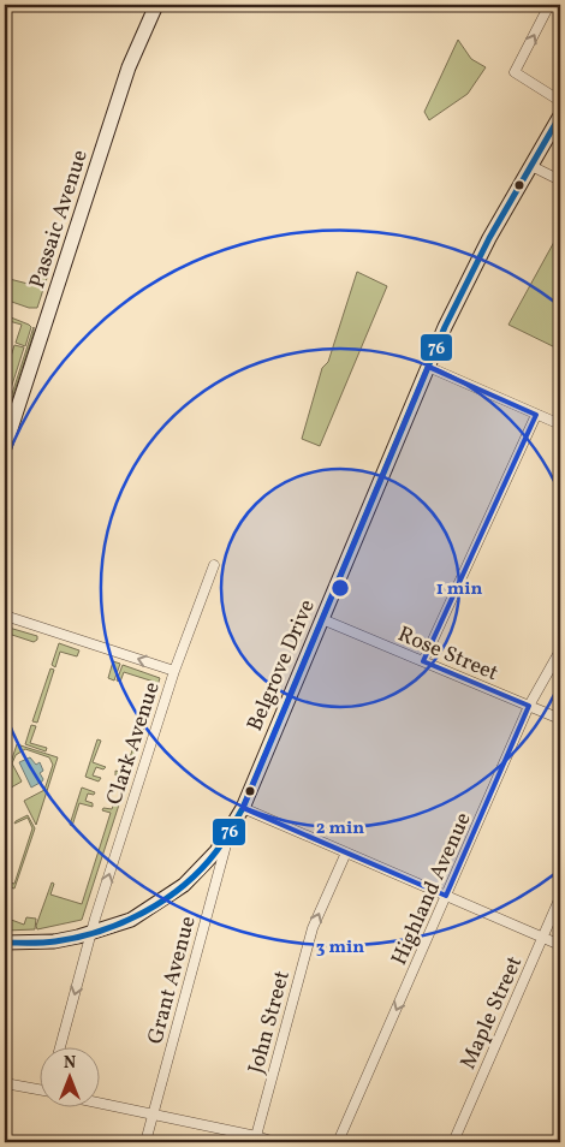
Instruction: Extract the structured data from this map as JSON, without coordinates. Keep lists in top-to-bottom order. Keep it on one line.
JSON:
{"streets":{"street":["Passaic Avenue","Rose Street","Belgrove Drive","Clark Avenue","Highland Avenue","Grant Avenue","Maple Street","John Street"]},"crossings":[["Rose Street","Belgrove Drive"],["Rose Street","Highland Avenue"],["Belgrove Drive","Clark Avenue"],["Belgrove Drive","Grant Avenue"]],"one_way":["Highland Avenue","John Street"],"lines":["transit line 76"],"north":"top","rings":["1 min","2 min","3 min"]}
